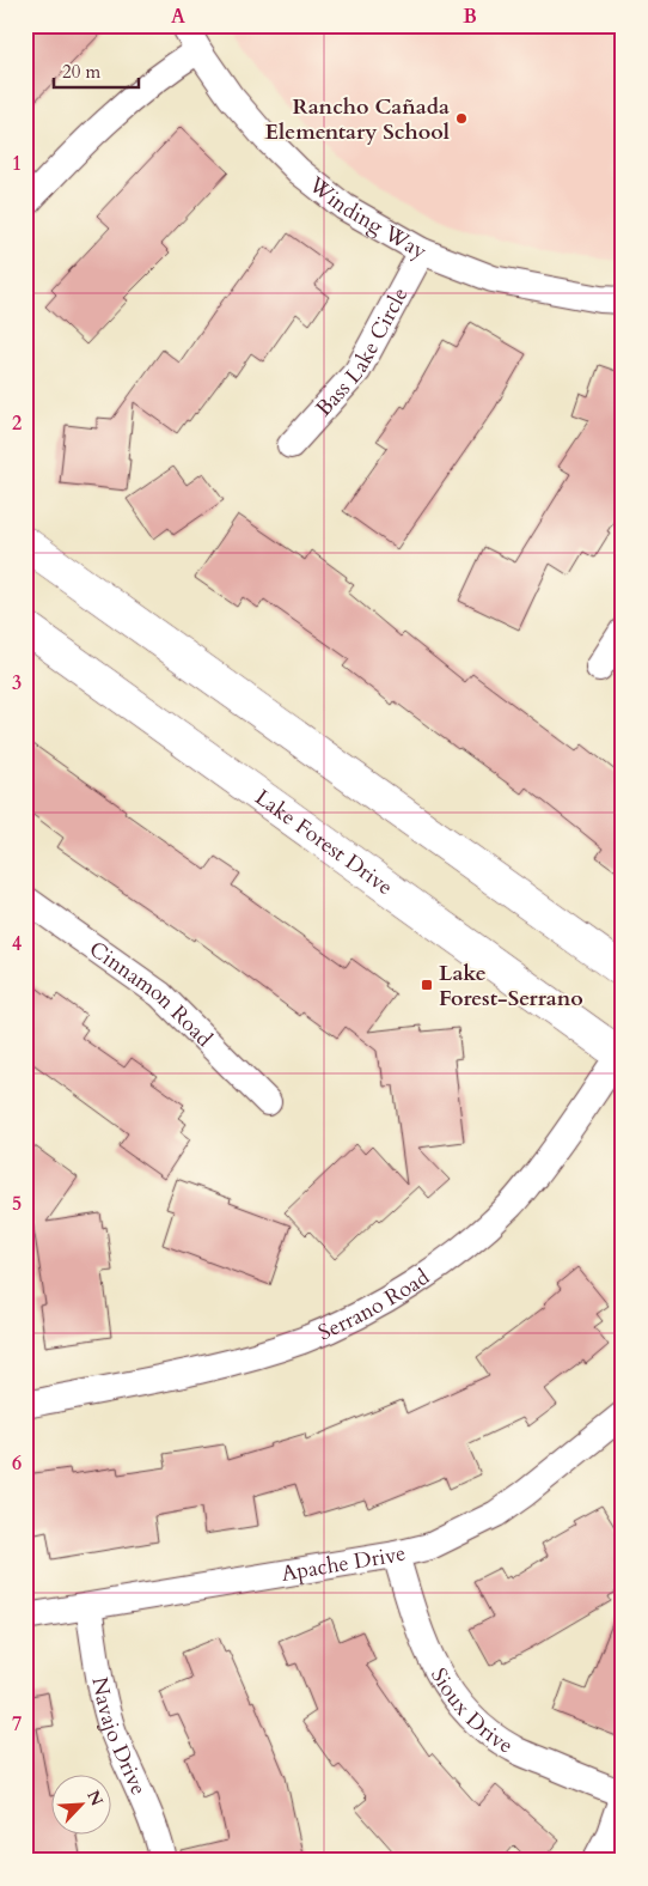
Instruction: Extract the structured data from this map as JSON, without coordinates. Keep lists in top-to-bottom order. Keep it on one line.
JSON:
{"streets":{"main road":["Lake Forest Drive"],"street":["Winding Way","Bass Lake Circle","Cinnamon Road","Serrano Road","Apache Drive","Sioux Drive","Navajo Drive"]},"crossings":[["Winding Way","Bass Lake Circle"],["Lake Forest Drive","Serrano Road"],["Apache Drive","Sioux Drive"],["Apache Drive","Navajo Drive"]],"places":{"other":["Rancho Cañada Elementary School"],"transit":["Lake Forest-Serrano"]},"scale_bar":"20 m","north":"top right","grid":{"columns":["A","B"],"rows":["1","2","3","4","5","6","7"]}}
